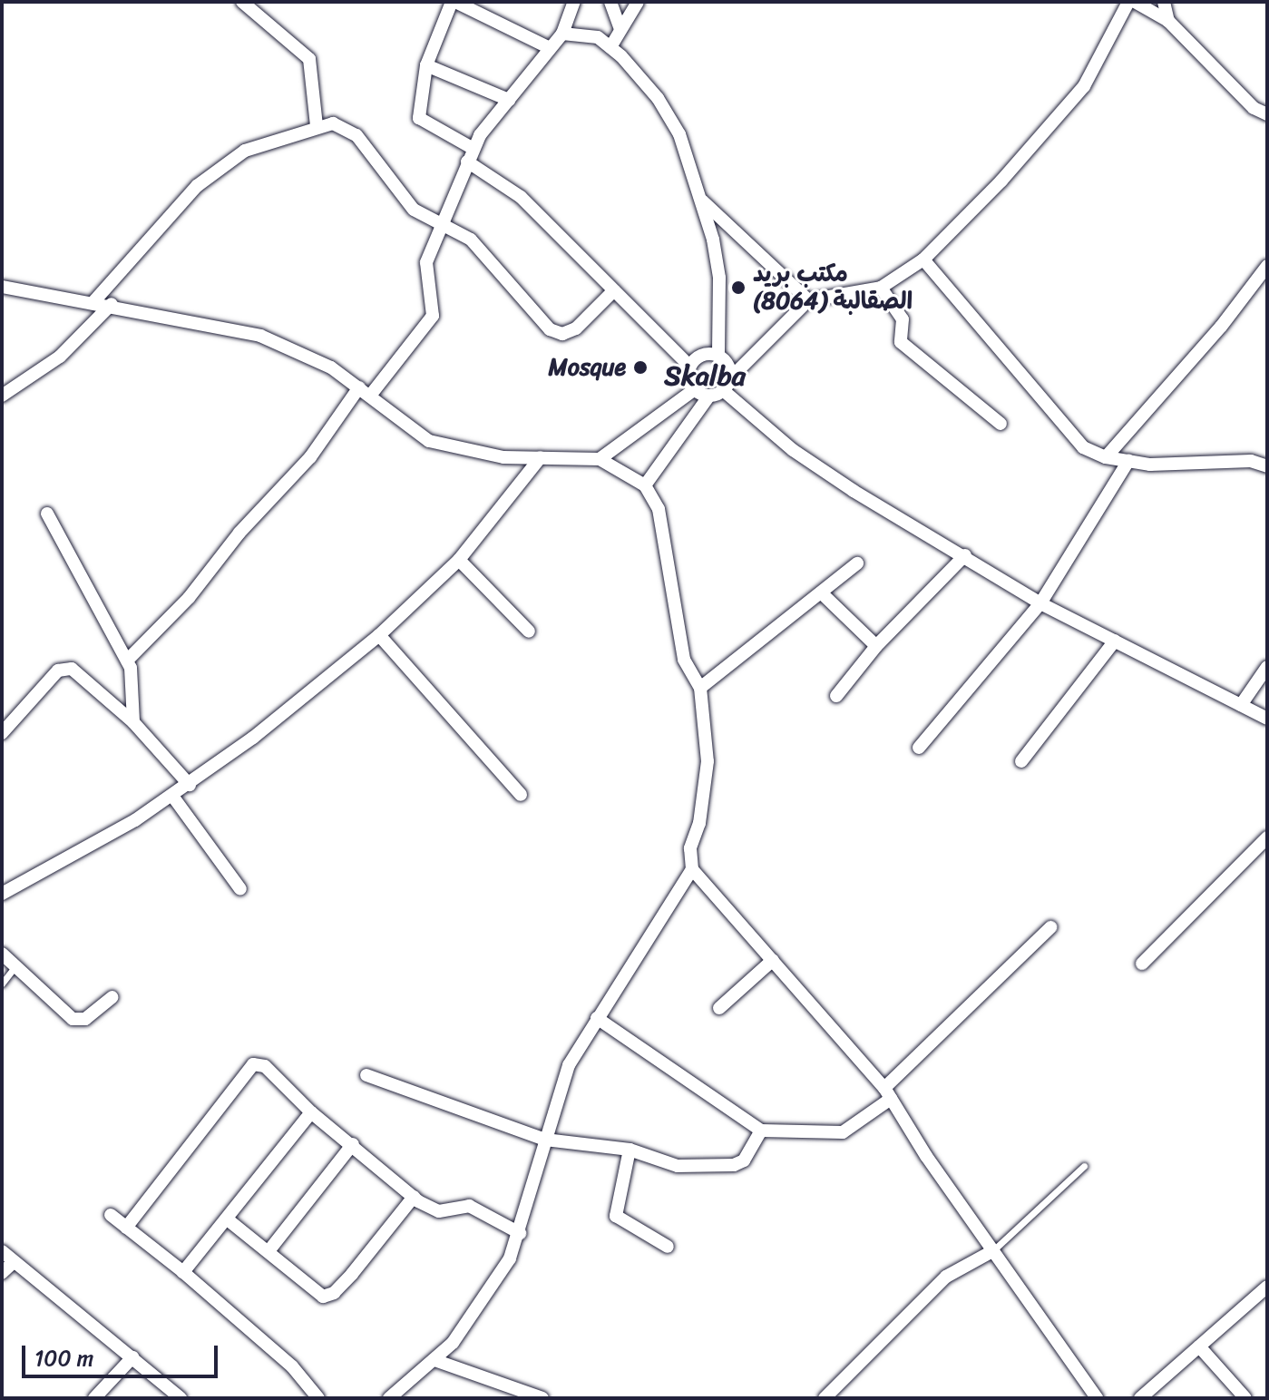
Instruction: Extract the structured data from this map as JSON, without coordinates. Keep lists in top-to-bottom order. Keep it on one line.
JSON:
{"districts":["Skalba"],"places":["مكتب بريد الصقالبة (8064)","Mosque"],"scale_bar":"100 m"}
